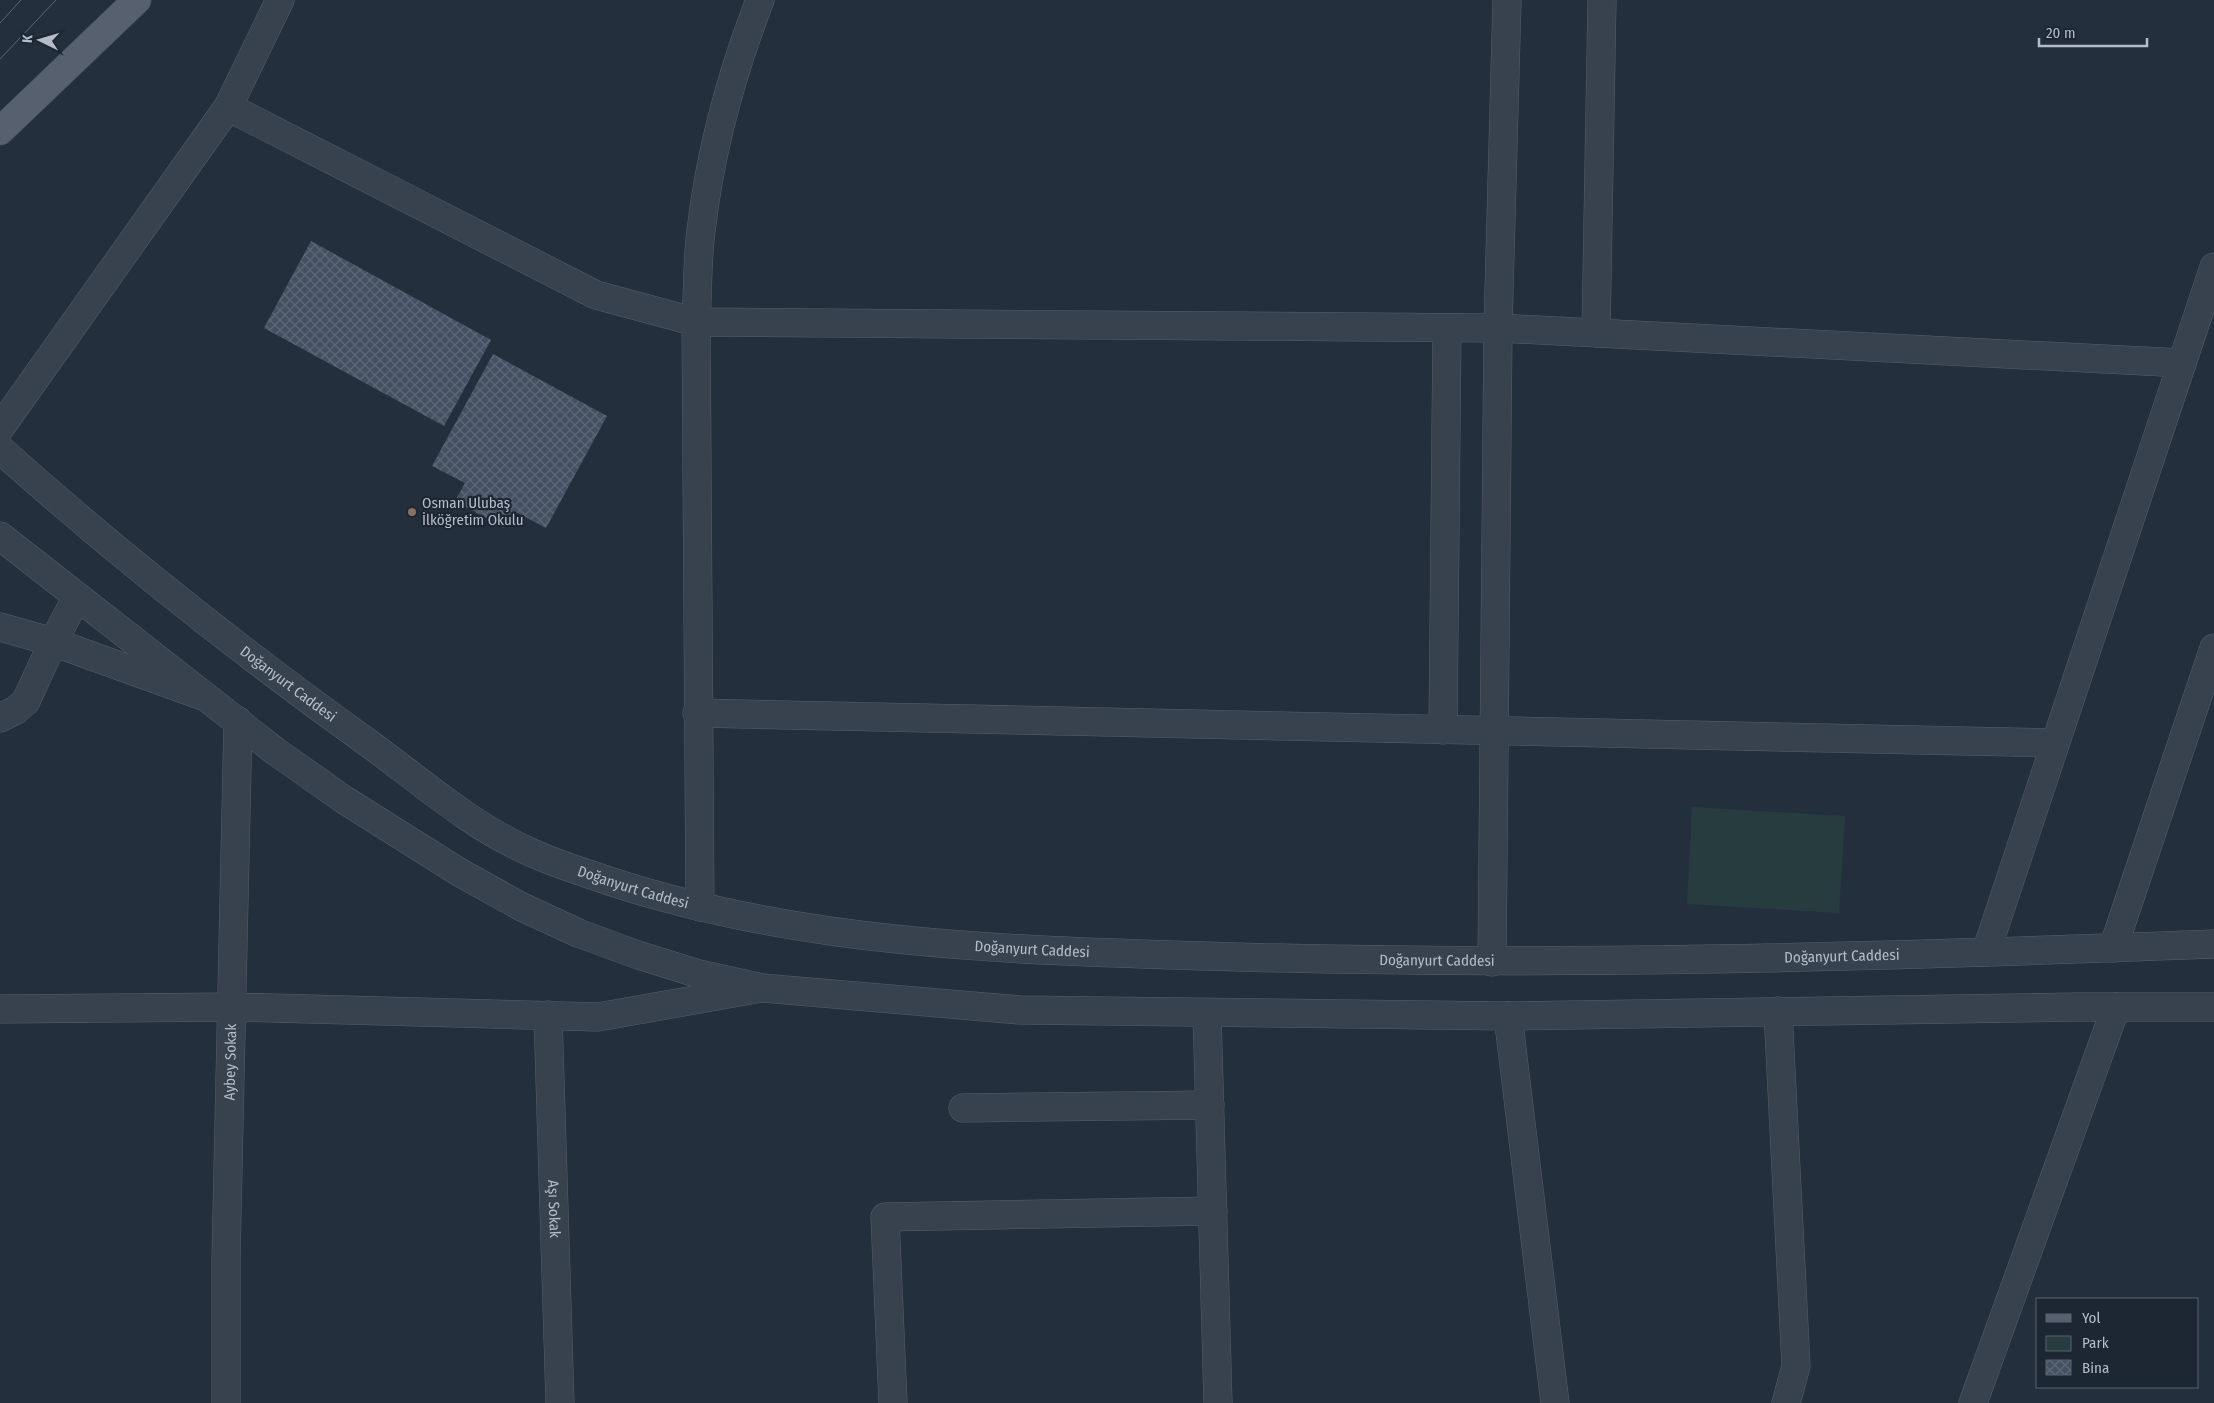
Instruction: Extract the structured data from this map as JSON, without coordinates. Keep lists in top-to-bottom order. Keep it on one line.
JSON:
{"streets":{"street":["Doğanyurt Caddesi","Aybey Sokak","Aşı Sokak"]},"places":["Osman Ulubaş İlköğretim Okulu"],"legend":["Yol","Park","Bina"],"scale_bar":"20 m","north":"left"}
